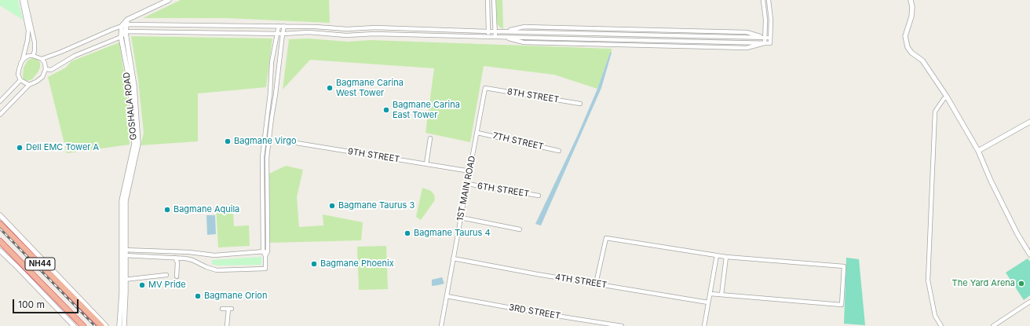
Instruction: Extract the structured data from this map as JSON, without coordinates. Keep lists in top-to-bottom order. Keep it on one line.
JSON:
{"streets":{"highway":["NH44"],"street":["8TH STREET","GOSHALA ROAD","7TH STREET","9TH STREET","1ST MAIN ROAD","6TH STREET","4TH STREET","3RD STREET"]},"crossings":[["8TH STREET","1ST MAIN ROAD"],["7TH STREET","1ST MAIN ROAD"],["9TH STREET","1ST MAIN ROAD"],["1ST MAIN ROAD","6TH STREET"],["1ST MAIN ROAD","4TH STREET"],["1ST MAIN ROAD","3RD STREET"]],"places":["Bagmane Carina West Tower","Bagmane Carina East Tower","Bagmane Virgo","Dell EMC Tower A","Bagmane Taurus 3","Bagmane Aquila","Bagmane Taurus 4","Bagmane Phoenix","The Yard Arena","MV Pride","Bagmane Orion"],"scale_bar":"100 m"}
